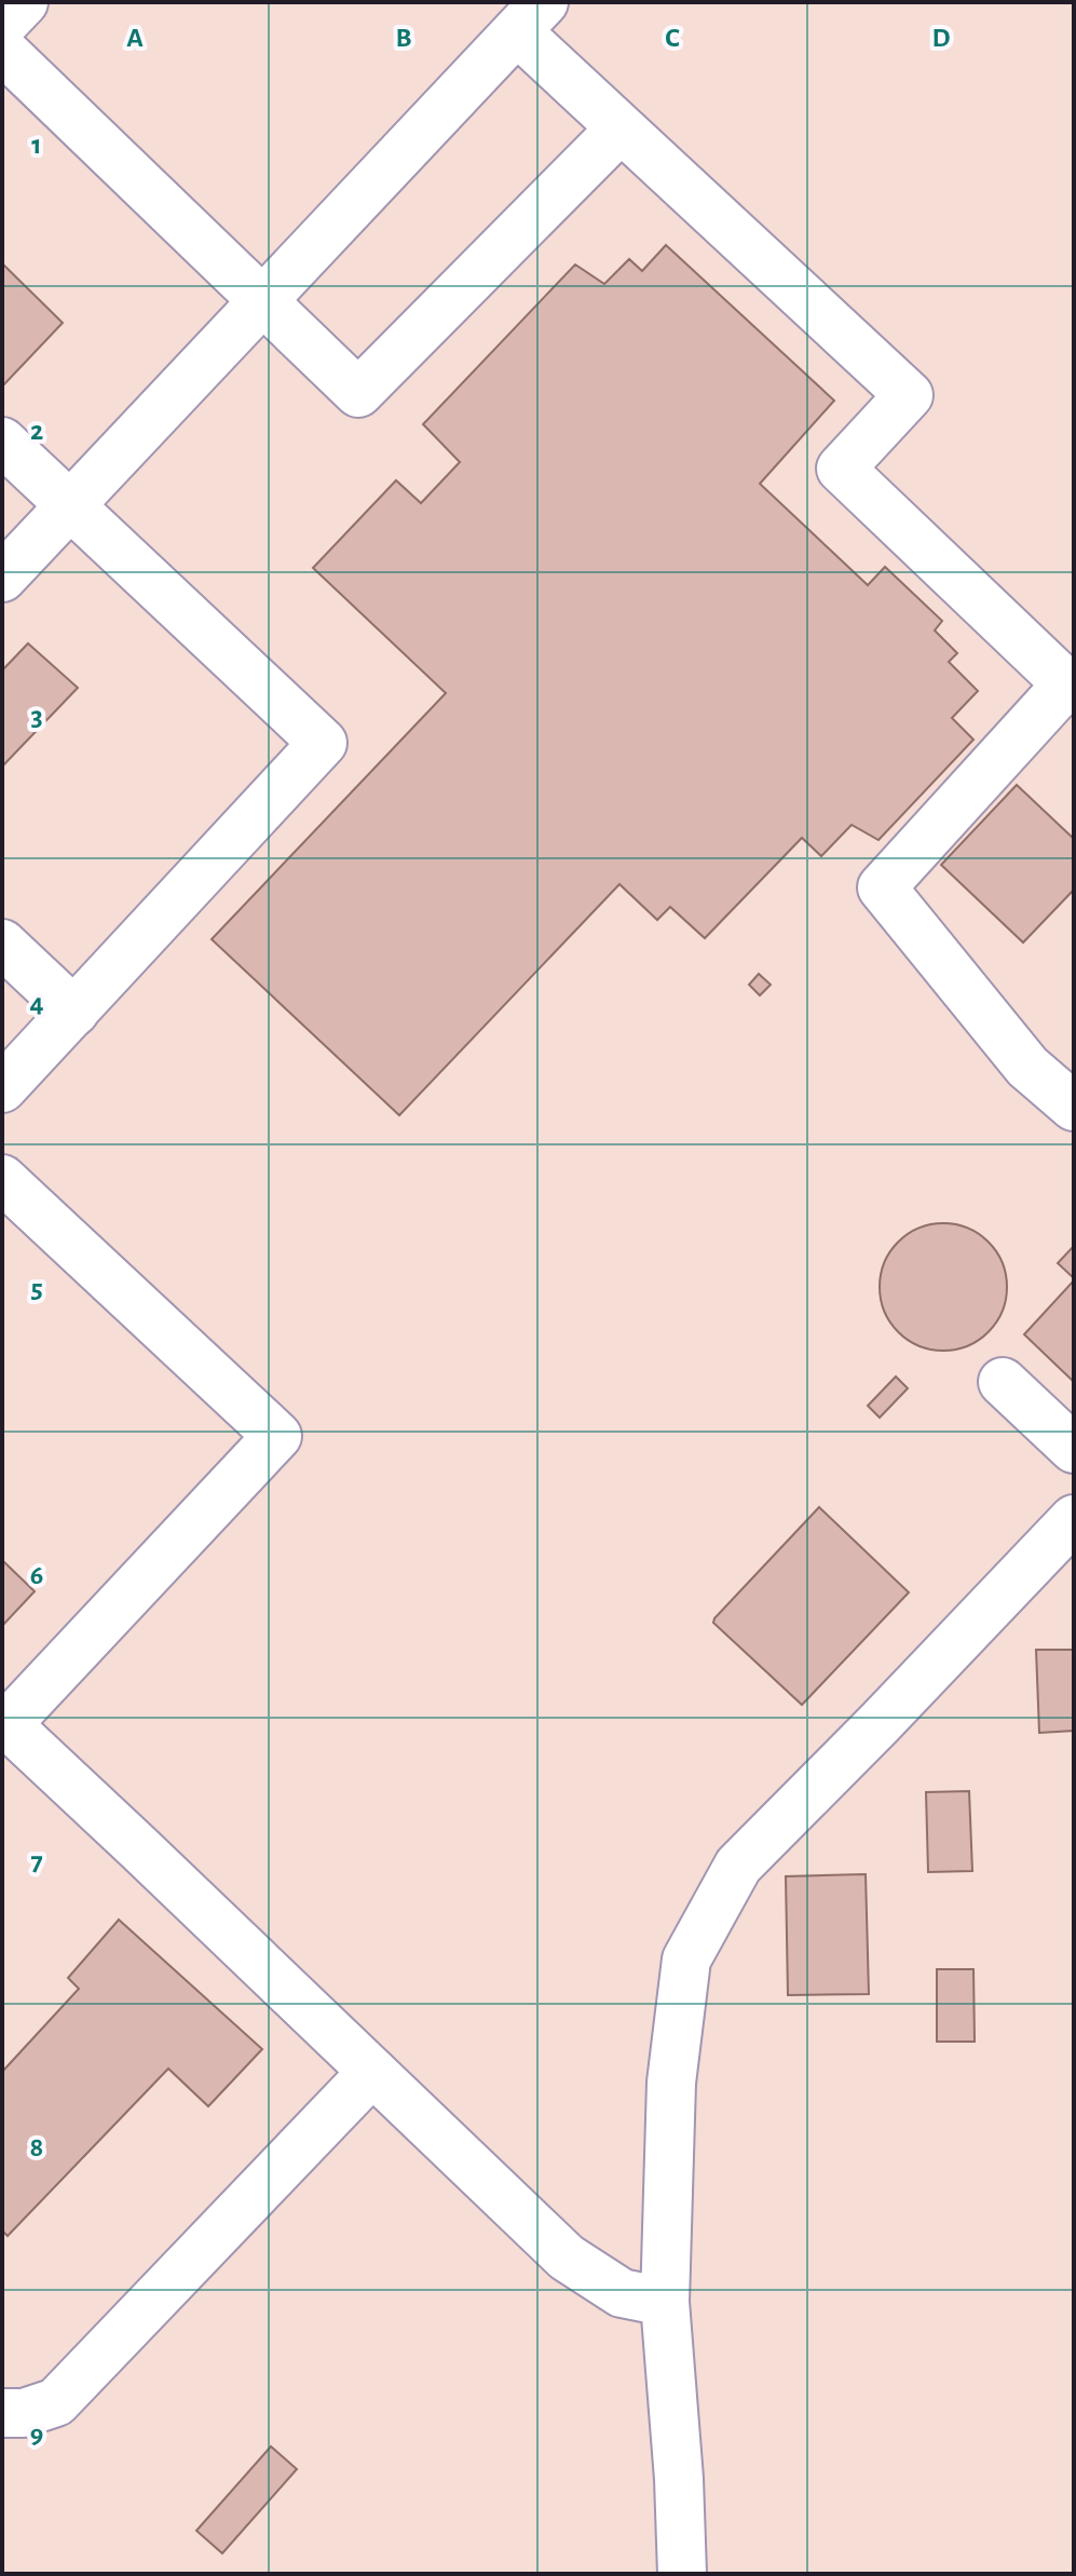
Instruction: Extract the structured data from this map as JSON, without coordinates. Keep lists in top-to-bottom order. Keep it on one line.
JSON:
{"grid":{"columns":["A","B","C","D"],"rows":["1","2","3","4","5","6","7","8","9"]}}
